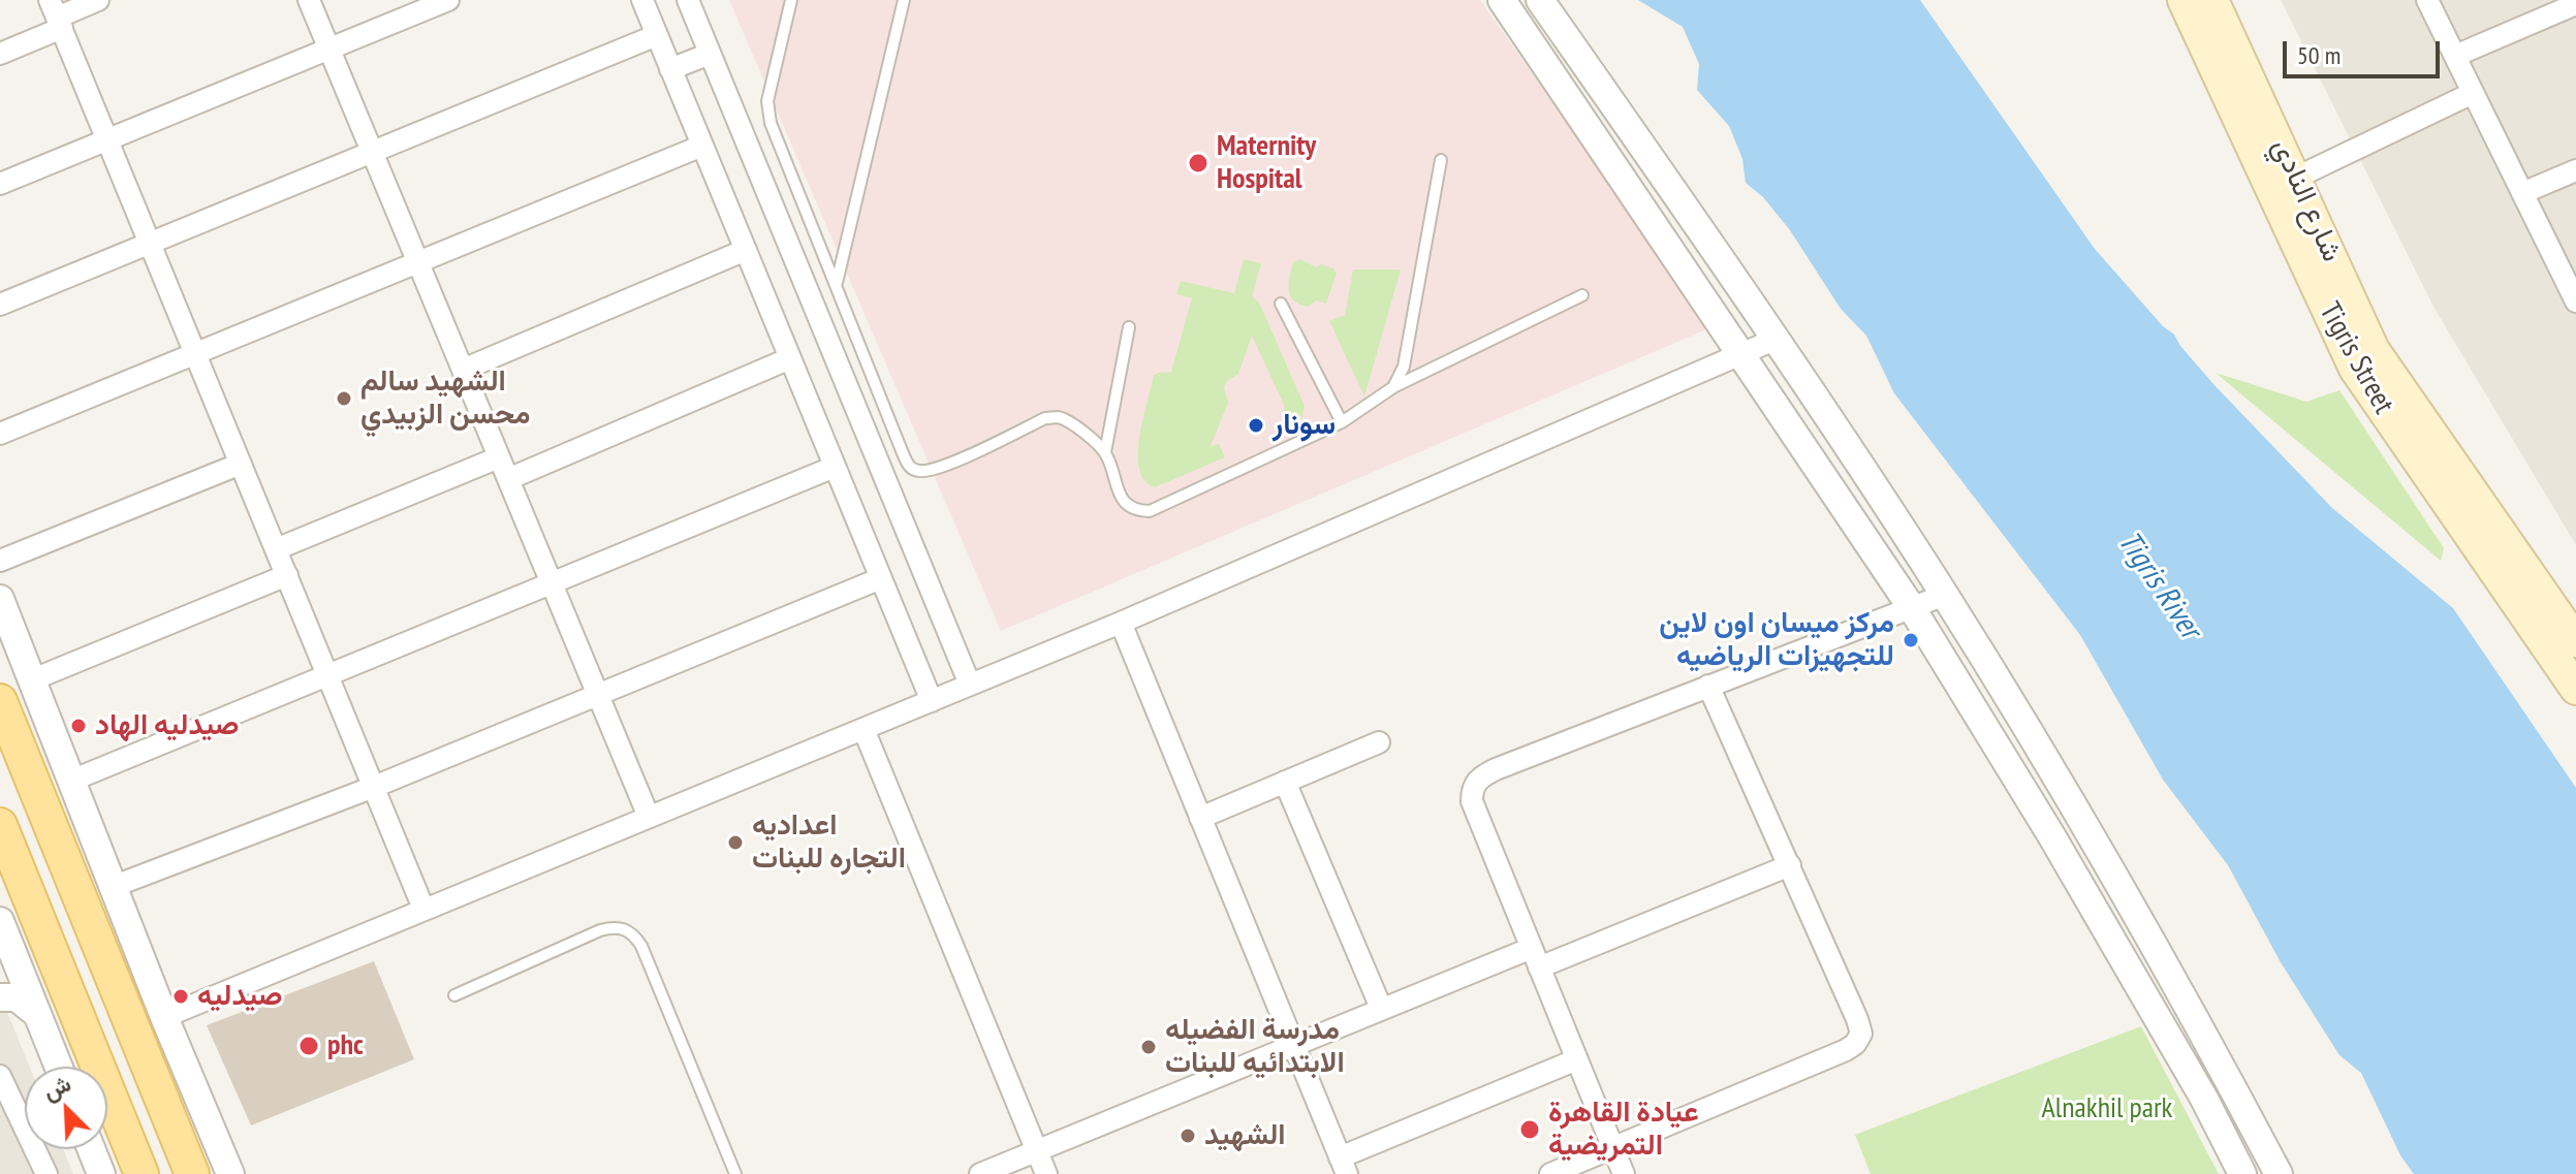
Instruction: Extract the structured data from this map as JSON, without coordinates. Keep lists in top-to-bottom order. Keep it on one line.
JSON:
{"streets":{"main road":["شارع النادي","Tigris Street"]},"water":["Tigris River"],"parks":["Alnakhil park"],"places":["Maternity Hospital","الشهيد سالم محسن الزبيدي","سونار","مركز ميسان اون لاين للتجهيزات الرياضيه","صيدليه الهاد","اعداديه التجاره للبنات","صيدليه","phc","مدرسة الفضيله الابتدائيه للبنات","عيادة القاهرة التمريضية","الشهيد"],"scale_bar":"50 m","north":"top left"}
